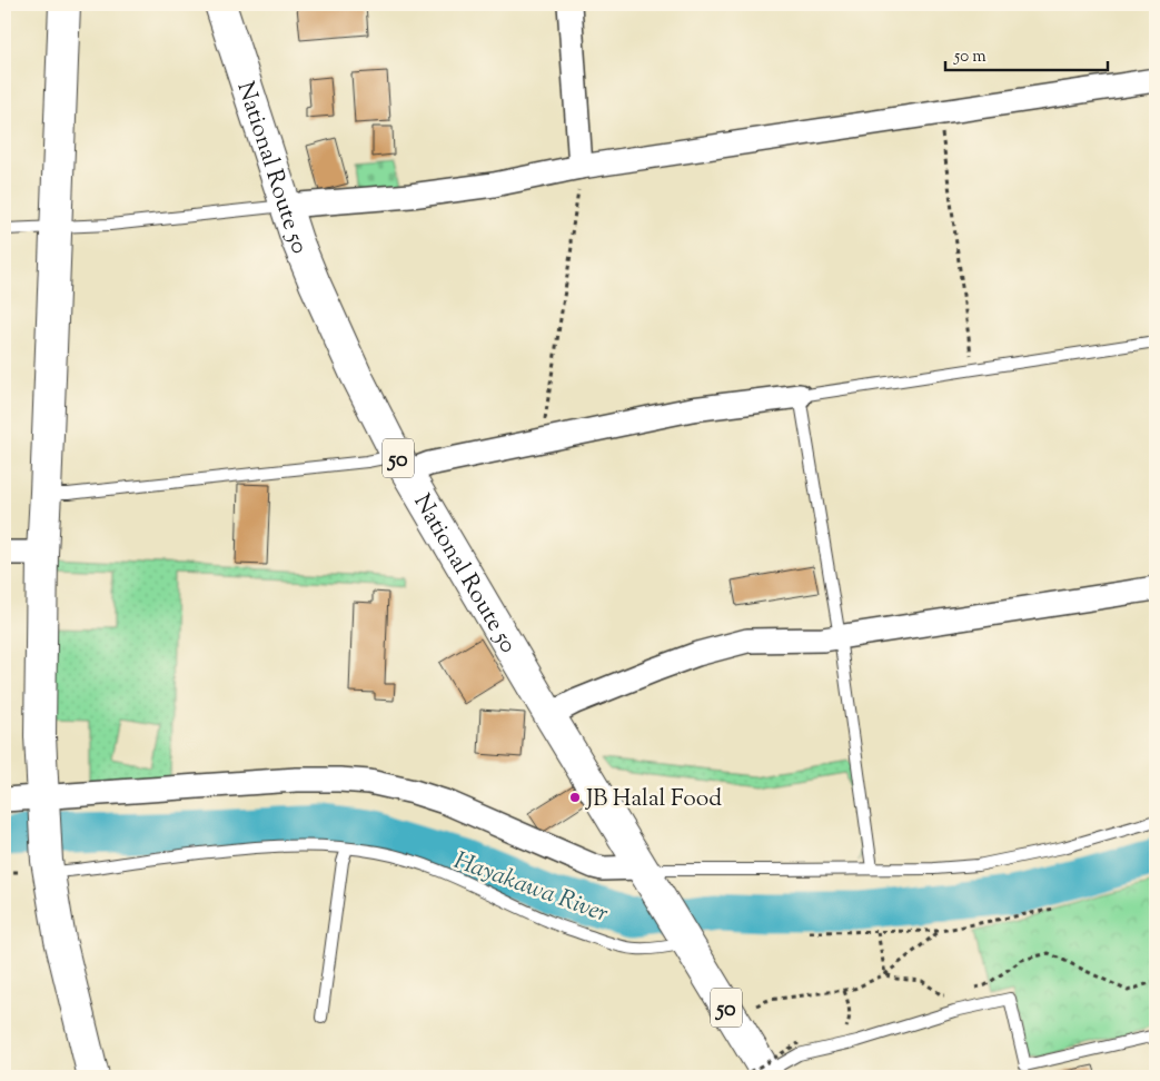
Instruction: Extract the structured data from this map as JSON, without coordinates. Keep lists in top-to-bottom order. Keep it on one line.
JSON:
{"streets":{"main road":["National Route 50","50"]},"water":["Hayakawa River"],"places":["JB Halal Food"],"scale_bar":"50 m"}
